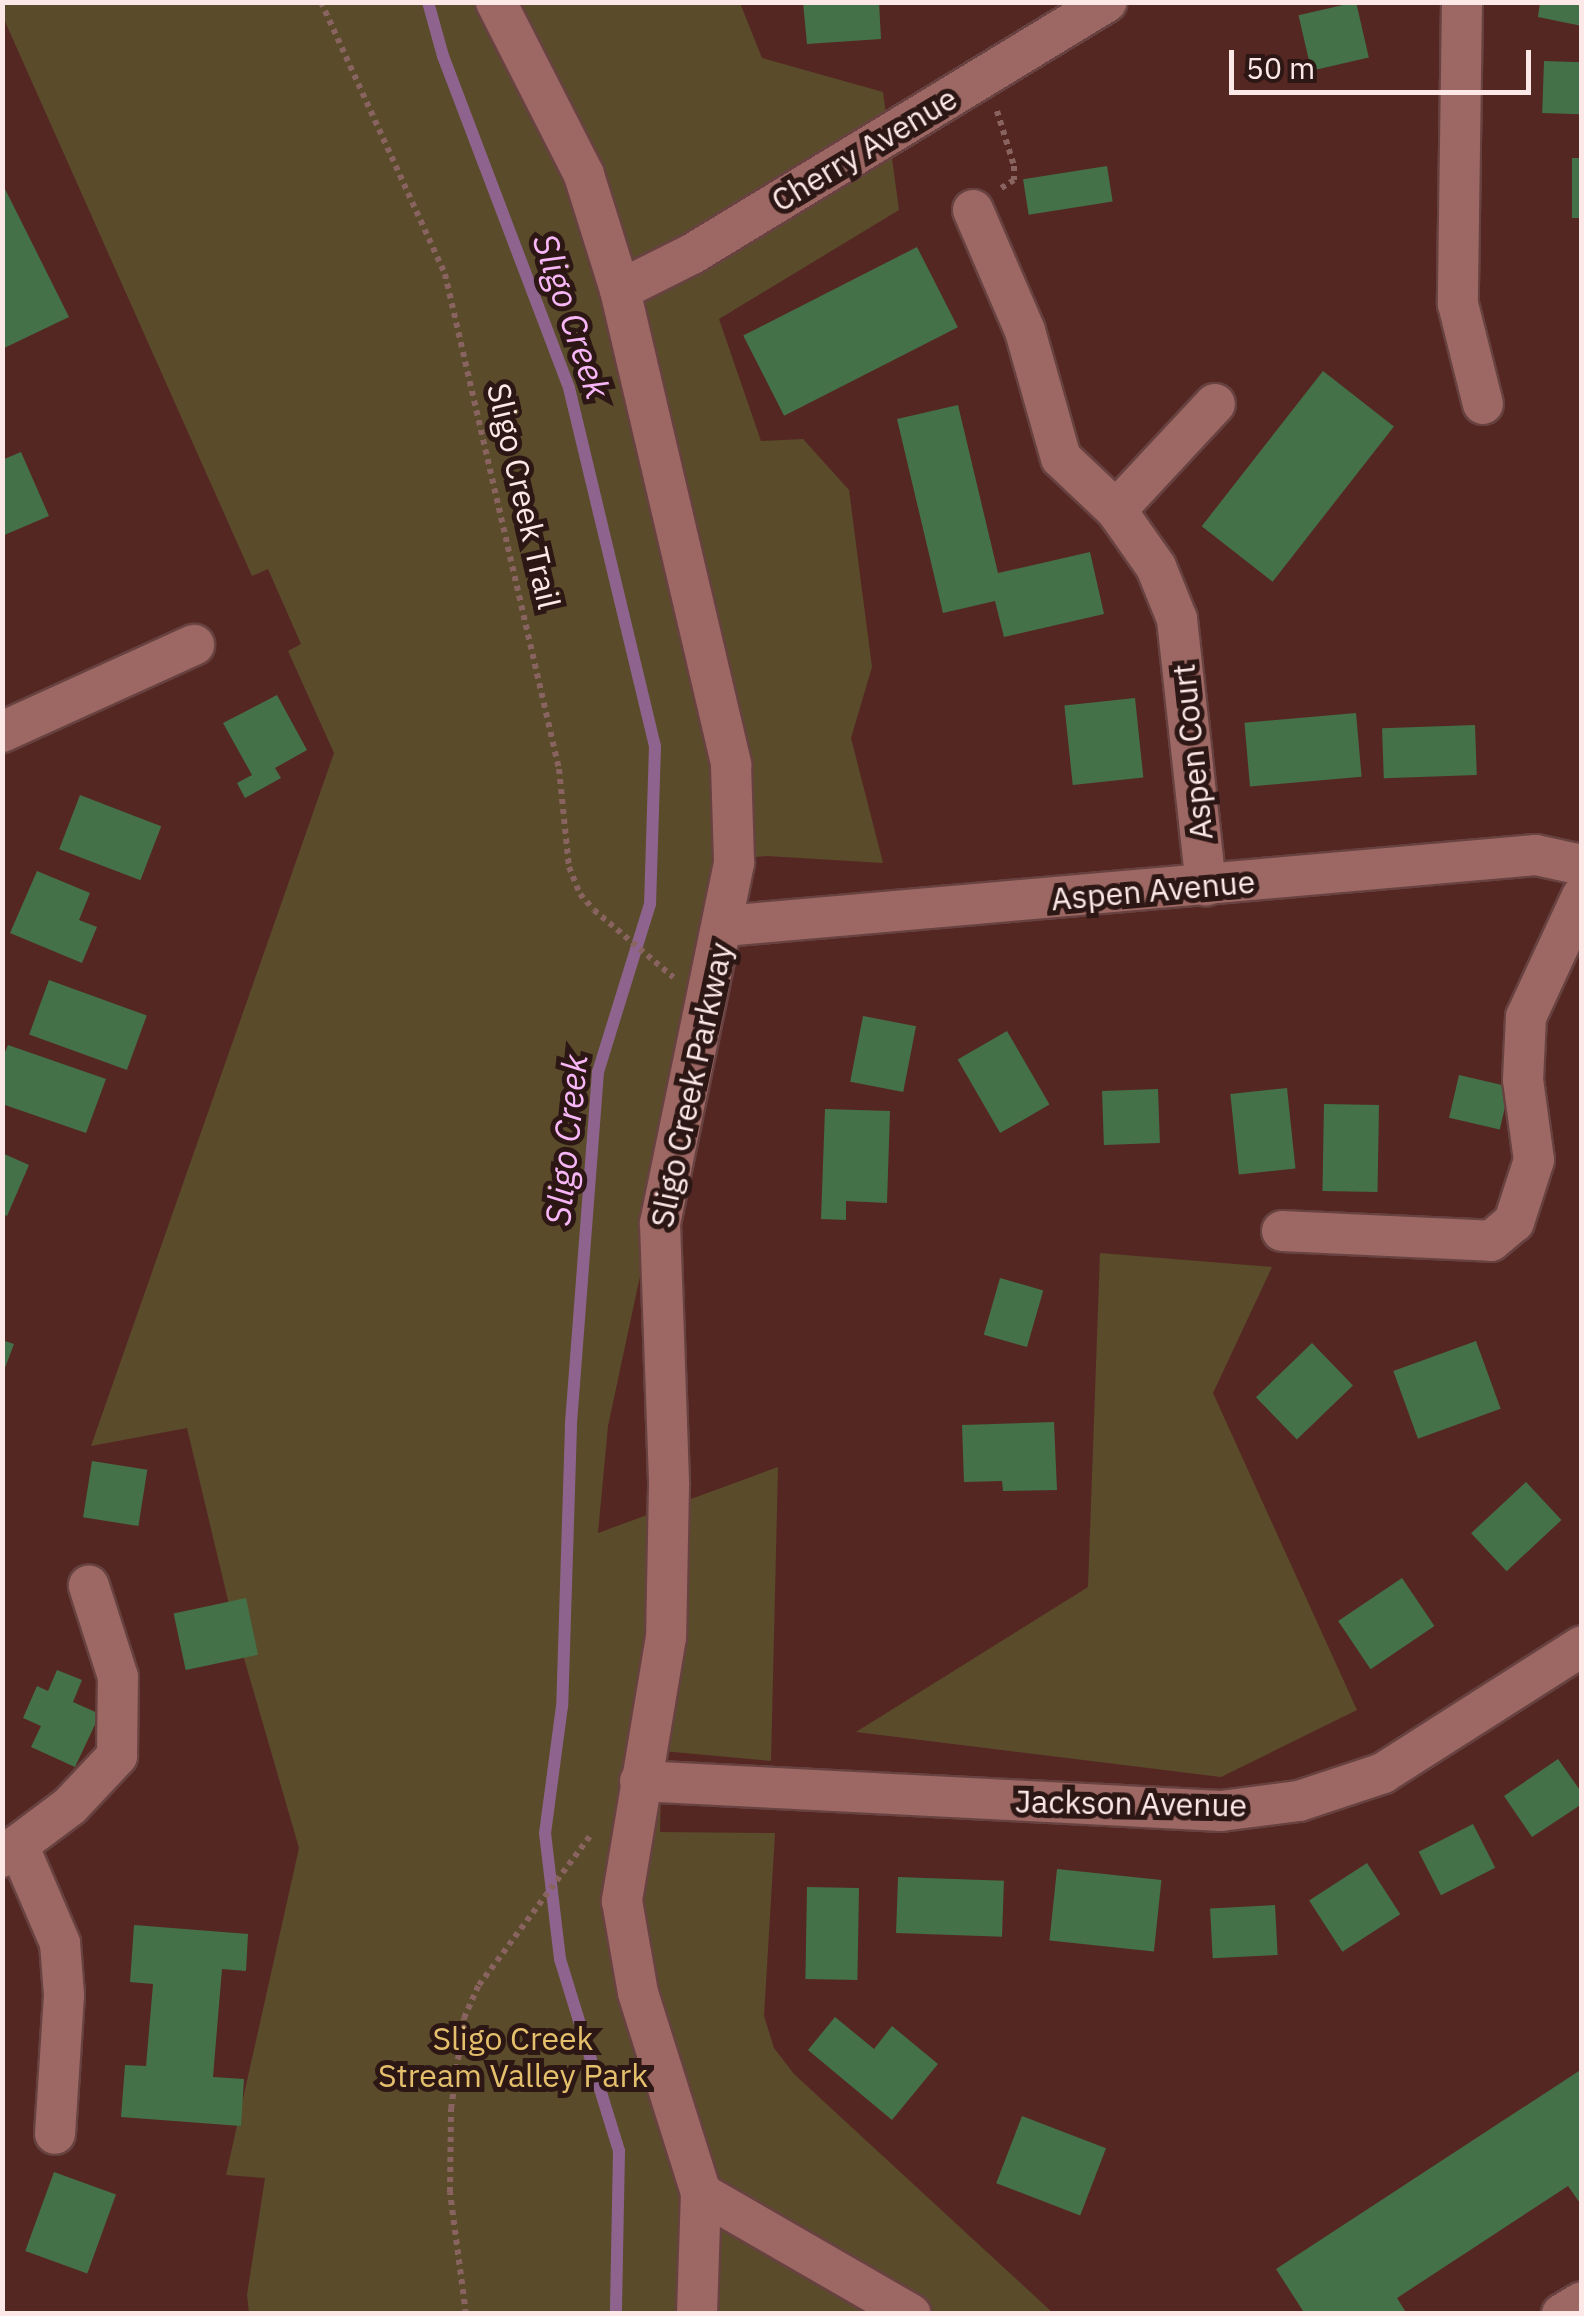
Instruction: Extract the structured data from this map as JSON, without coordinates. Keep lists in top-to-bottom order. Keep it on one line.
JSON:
{"streets":{"street":["Cherry Avenue","Aspen Court","Aspen Avenue","Sligo Creek Parkway","Jackson Avenue"],"path":["Sligo Creek Trail"]},"crossings":[["Cherry Avenue","Sligo Creek Parkway"],["Aspen Court","Aspen Avenue"],["Aspen Avenue","Sligo Creek Parkway"],["Sligo Creek Parkway","Jackson Avenue"]],"water":["Sligo Creek"],"parks":["Sligo Creek Stream Valley Park"],"scale_bar":"50 m"}
